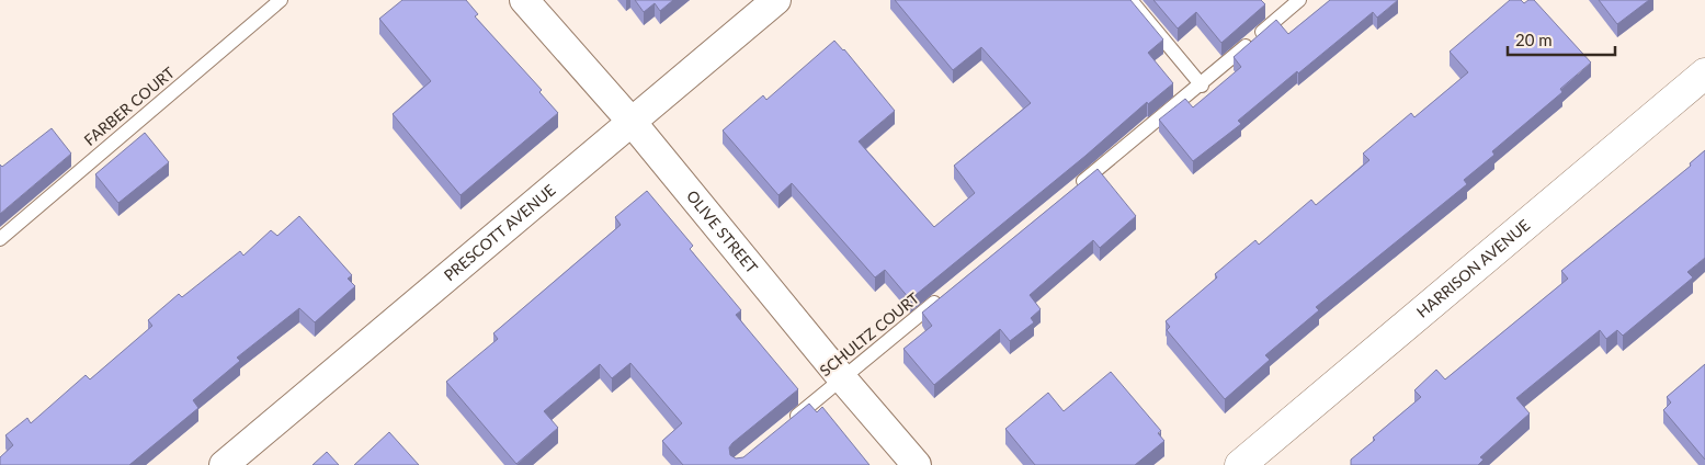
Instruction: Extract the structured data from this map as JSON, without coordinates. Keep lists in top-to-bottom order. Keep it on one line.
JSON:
{"streets":{"main road":["HARRISON AVENUE"],"street":["OLIVE STREET","PRESCOTT AVENUE"],"lane":["FARBER COURT","SCHULTZ COURT"]},"crossings":[["OLIVE STREET","PRESCOTT AVENUE"],["OLIVE STREET","SCHULTZ COURT"]],"scale_bar":"20 m"}
